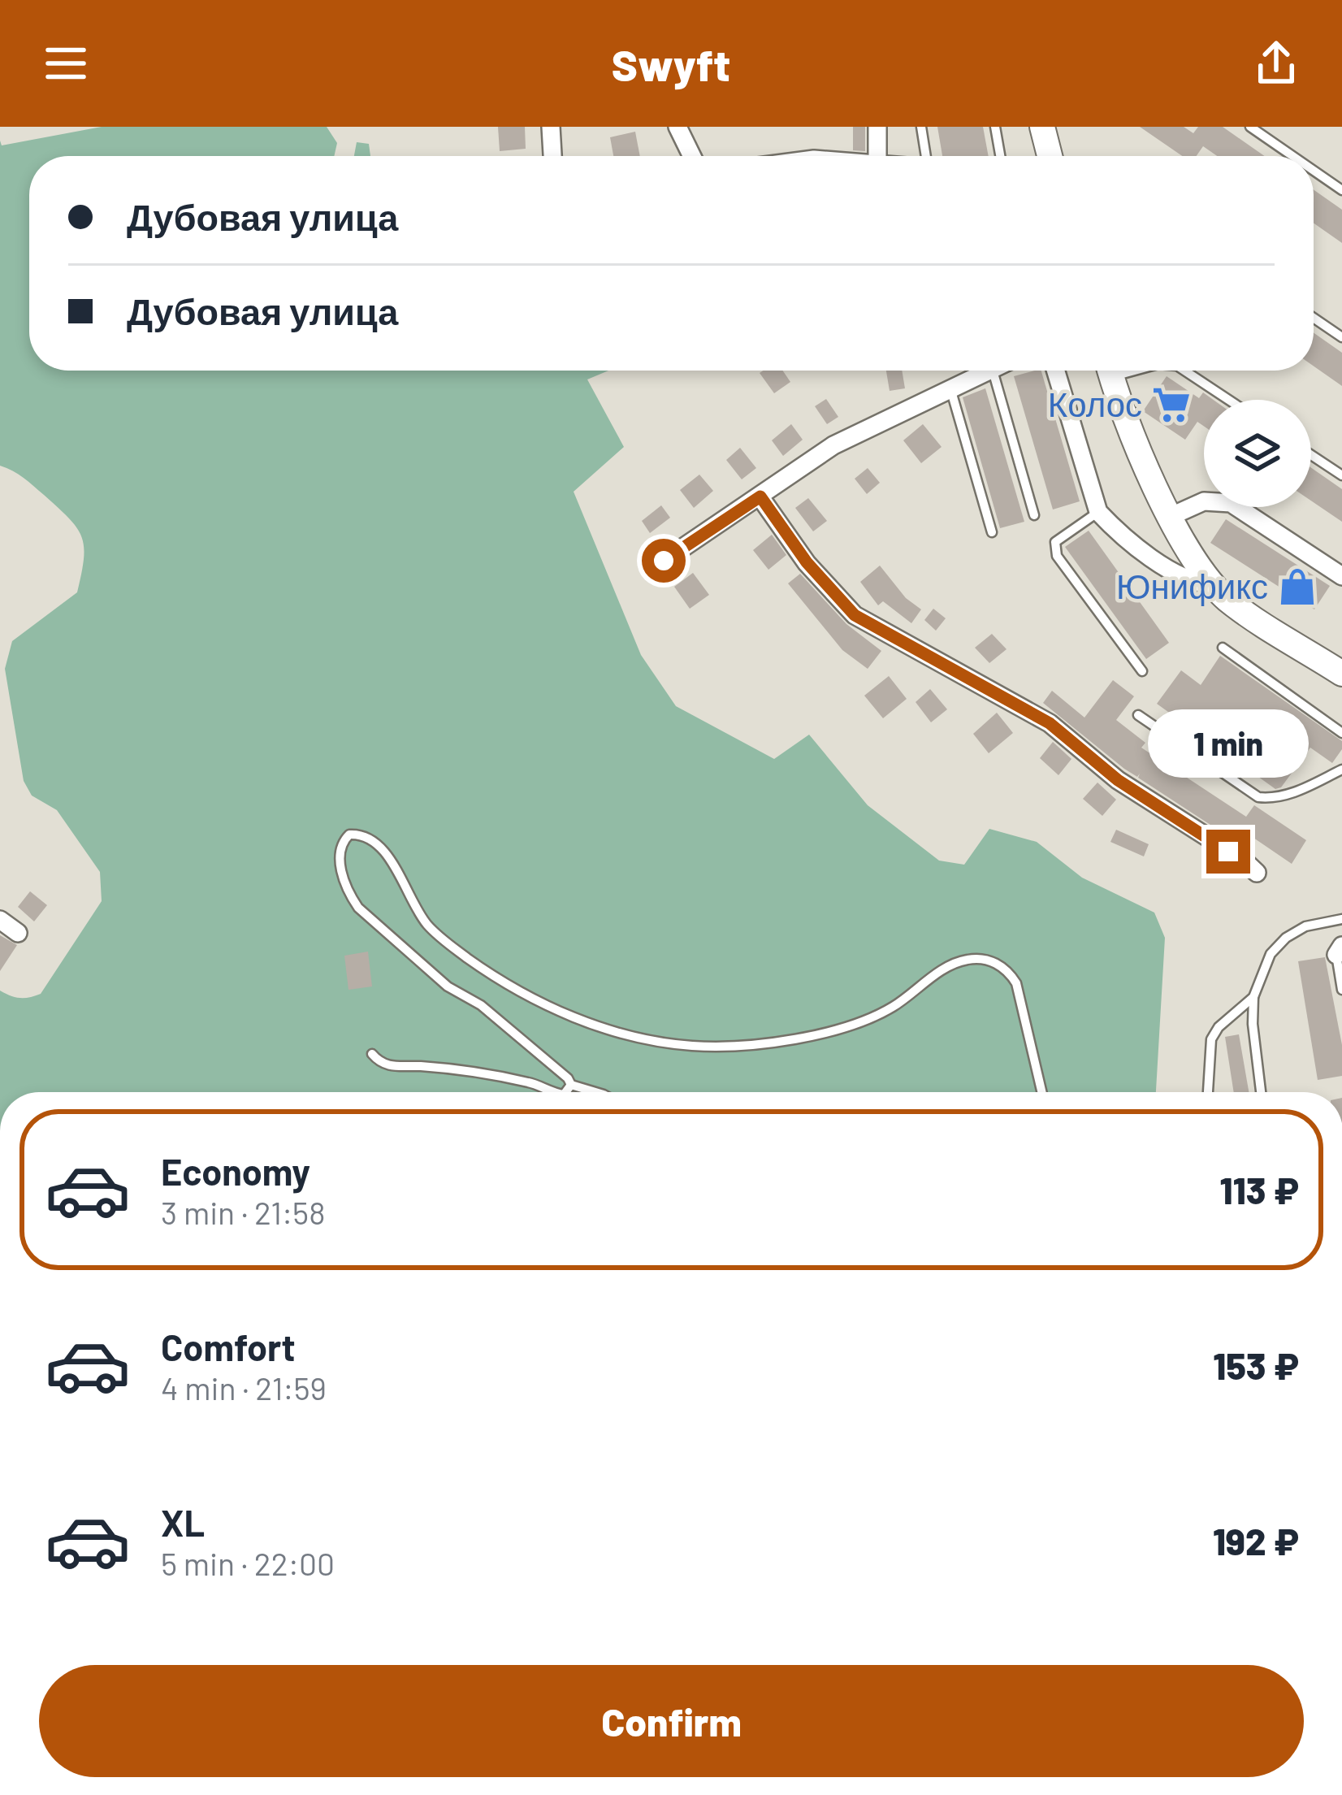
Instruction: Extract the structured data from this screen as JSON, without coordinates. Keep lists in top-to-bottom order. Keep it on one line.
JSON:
{"places":{"supermarket":["Колос"],"shop":["Юнификс"]},"page":{"header":"Swyft","banner":["Дубовая улица","Дубовая улица"],"bubble":"1 min","list":[{"name":"Economy","note":"3 min · 21:58","value":"113 ₽"},{"name":"Comfort","note":"4 min · 21:59","value":"153 ₽"},{"name":"XL","note":"5 min · 22:00","value":"192 ₽"}],"buttons":"Confirm"}}
